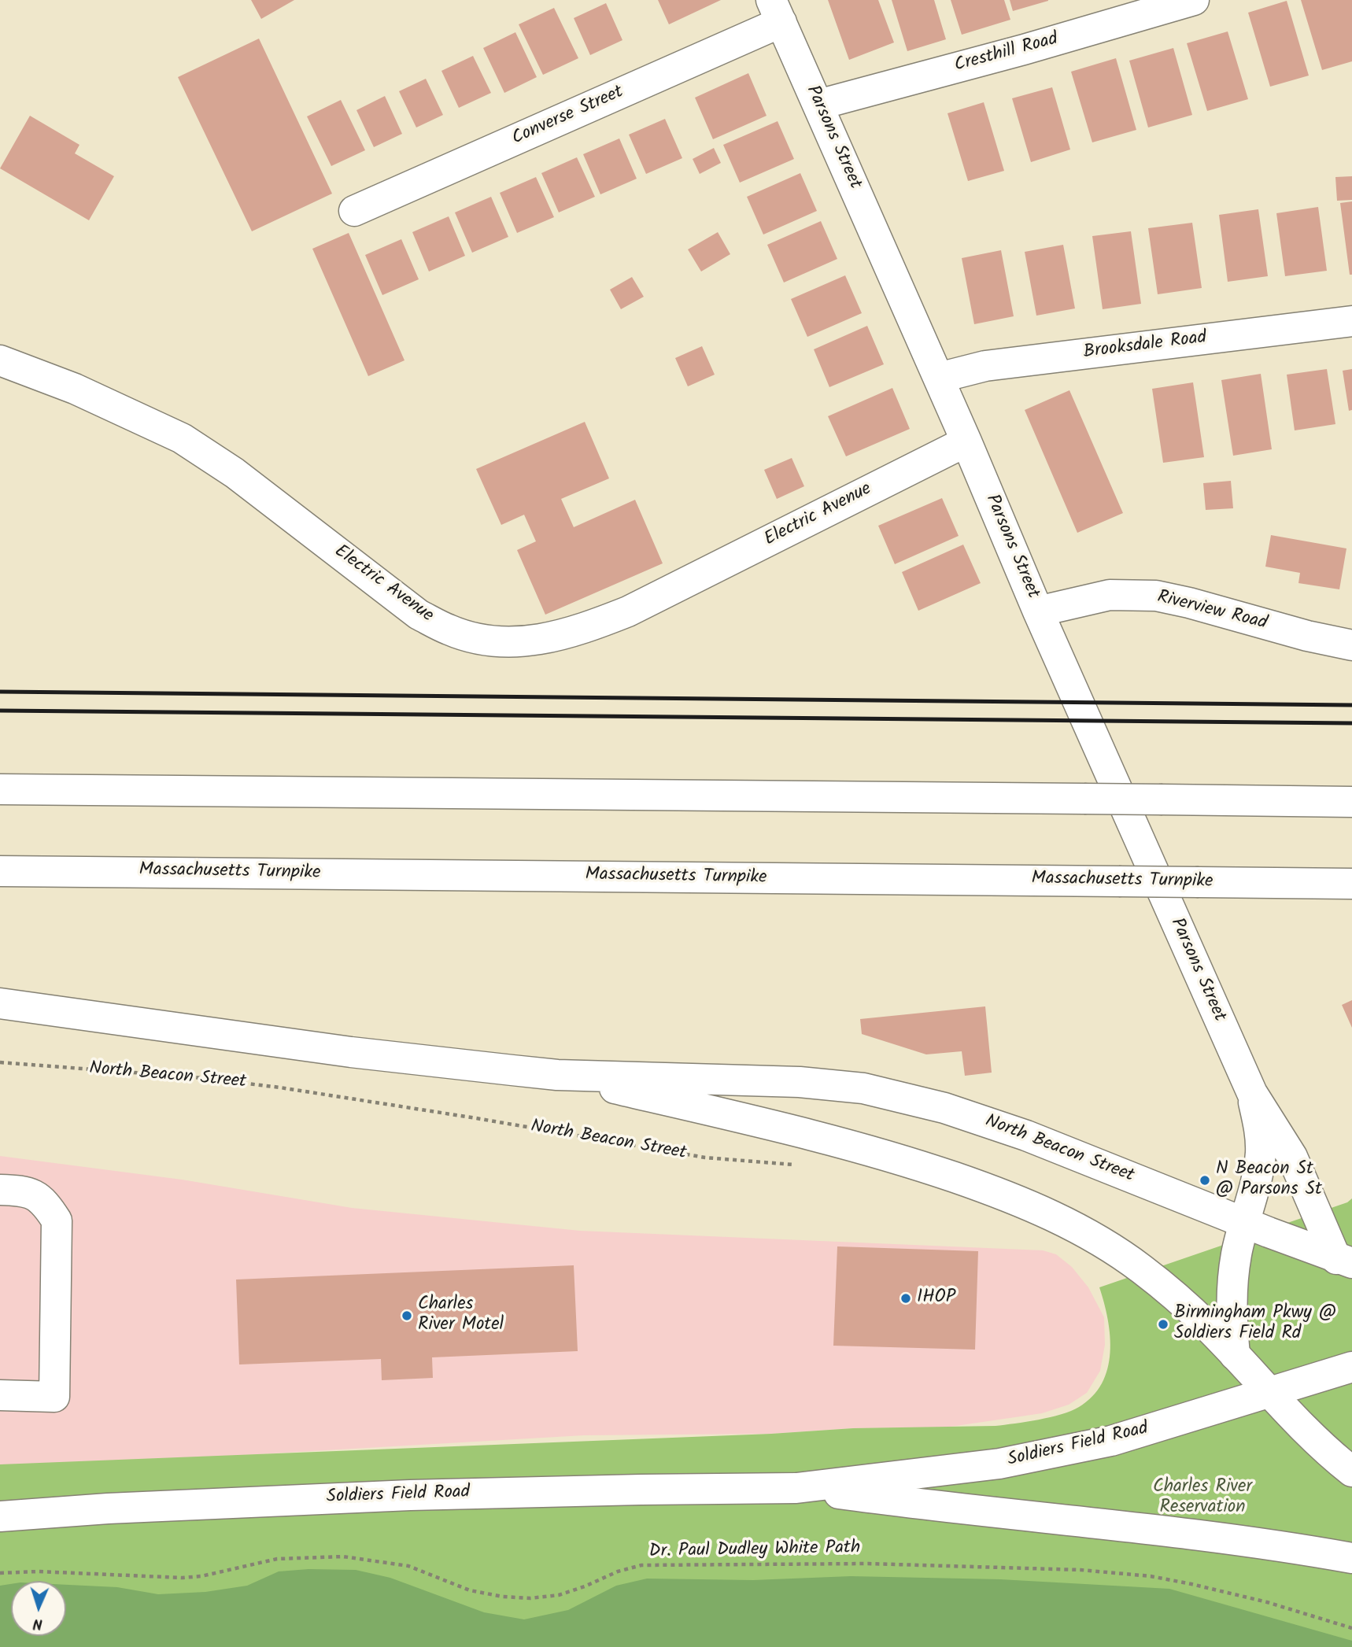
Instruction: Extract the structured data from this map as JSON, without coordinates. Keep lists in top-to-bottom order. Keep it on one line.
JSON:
{"streets":{"main road":["Cresthill Road","Converse Street","Parsons Street","Brooksdale Road","Electric Avenue","Riverview Road","Massachusetts Turnpike","North Beacon Street","Soldiers Field Road"],"path":["Dr. Paul Dudley White Path"]},"crossings":[["Cresthill Road","Parsons Street"],["Converse Street","Parsons Street"],["Parsons Street","Brooksdale Road"],["Parsons Street","Electric Avenue"],["Parsons Street","Riverview Road"],["Parsons Street","North Beacon Street"],["North Beacon Street","Soldiers Field Road"]],"parks":["Charles River Reservation"],"places":["N Beacon St @ Parsons St","IHOP","Charles River Motel","Birmingham Pkwy @ Soldiers Field Rd"],"north":"bottom"}
